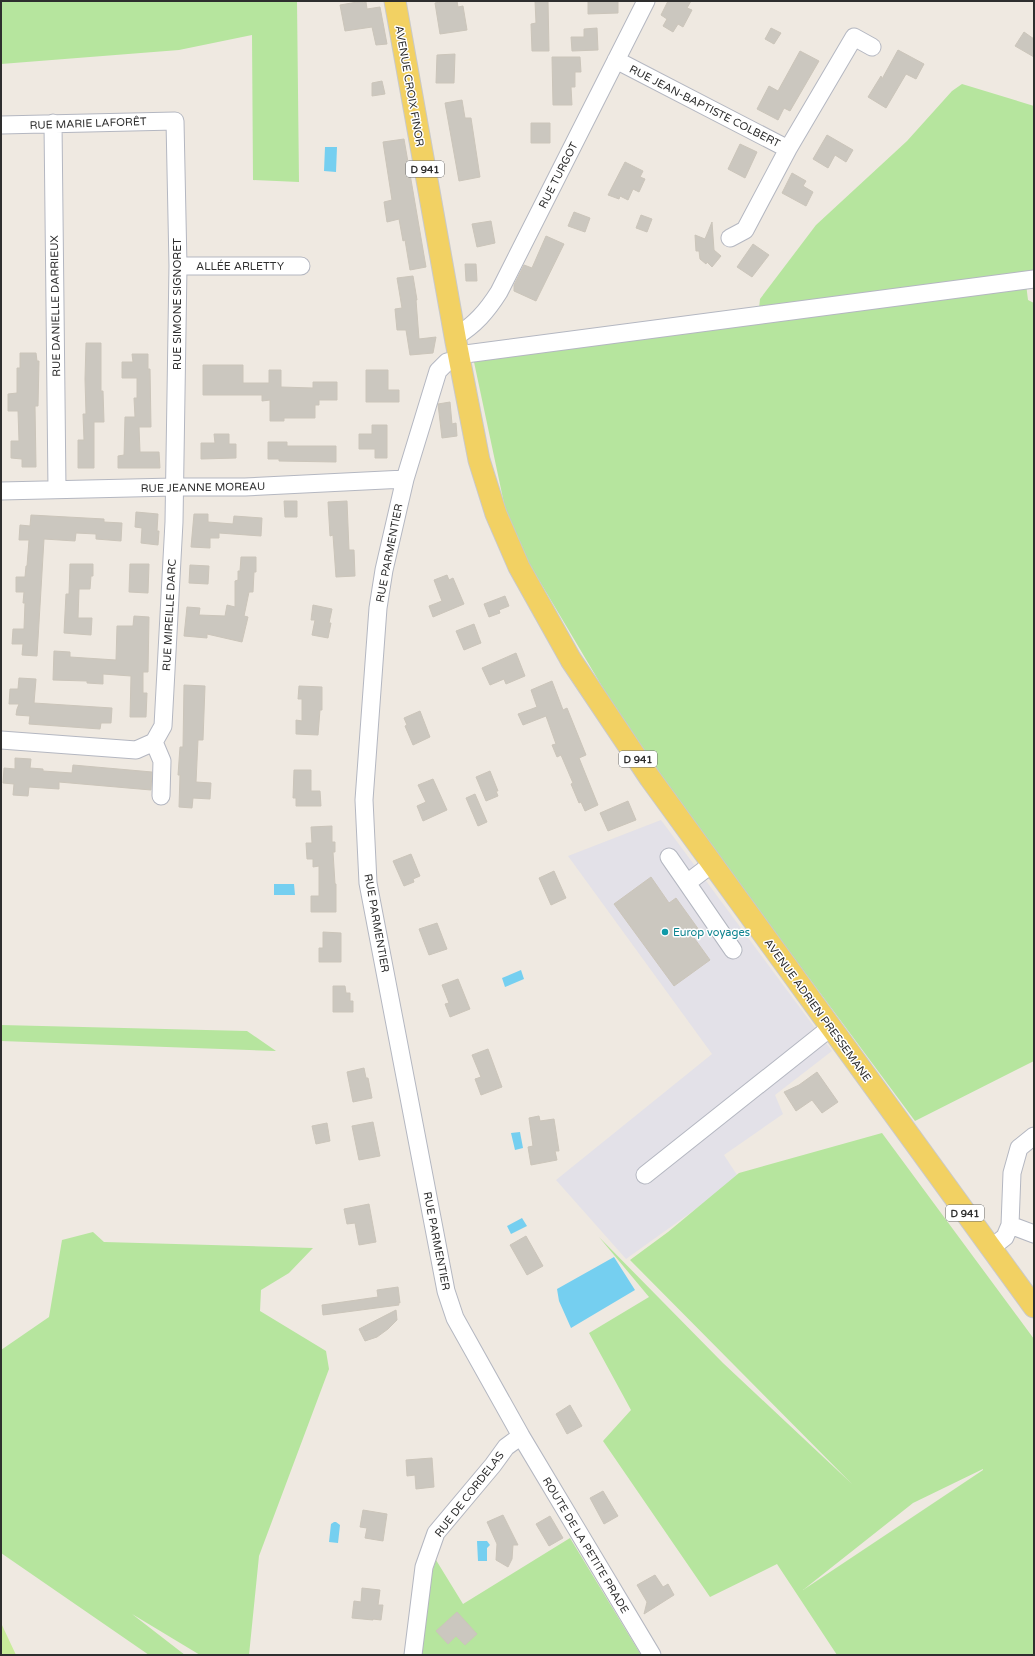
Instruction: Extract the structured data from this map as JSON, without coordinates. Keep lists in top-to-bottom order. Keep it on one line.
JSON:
{"streets":{"main road":["AVENUE CROIX FINOR","D 941","AVENUE ADRIEN PRESSEMANE"],"street":["RUE JEAN-BAPTISTE COLBERT","RUE MARIE LAFORÊT","RUE TURGOT","ALLÉE ARLETTY","RUE SIMONE SIGNORET","RUE DANIELLE DARRIEUX","RUE JEANNE MOREAU","RUE PARMENTIER","RUE MIREILLE DARC","RUE DE CORDELAS","ROUTE DE LA PETITE PRADE"]},"crossings":[["AVENUE CROIX FINOR","RUE TURGOT"],["AVENUE CROIX FINOR","RUE PARMENTIER"],["AVENUE CROIX FINOR","AVENUE ADRIEN PRESSEMANE"],["RUE JEAN-BAPTISTE COLBERT","RUE TURGOT"],["RUE MARIE LAFORÊT","RUE SIMONE SIGNORET"],["RUE MARIE LAFORÊT","RUE DANIELLE DARRIEUX"],["RUE TURGOT","RUE PARMENTIER"],["RUE TURGOT","AVENUE ADRIEN PRESSEMANE"],["ALLÉE ARLETTY","RUE SIMONE SIGNORET"],["RUE SIMONE SIGNORET","RUE JEANNE MOREAU"],["RUE SIMONE SIGNORET","RUE MIREILLE DARC"],["RUE DANIELLE DARRIEUX","RUE JEANNE MOREAU"],["RUE JEANNE MOREAU","RUE PARMENTIER"],["RUE JEANNE MOREAU","RUE MIREILLE DARC"],["RUE PARMENTIER","AVENUE ADRIEN PRESSEMANE"],["RUE PARMENTIER","RUE DE CORDELAS"],["RUE PARMENTIER","ROUTE DE LA PETITE PRADE"],["RUE DE CORDELAS","ROUTE DE LA PETITE PRADE"]],"places":["Europ voyages"]}
